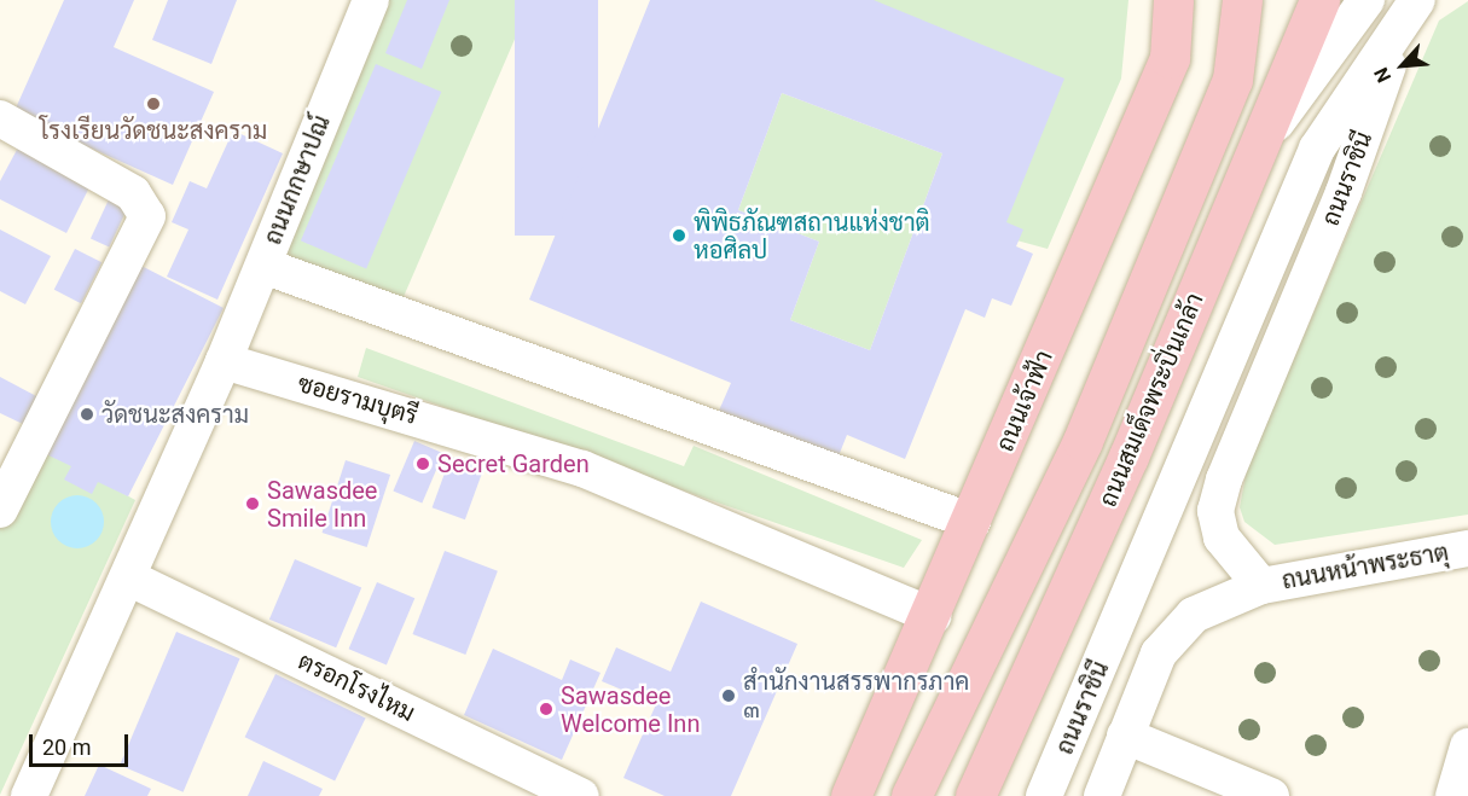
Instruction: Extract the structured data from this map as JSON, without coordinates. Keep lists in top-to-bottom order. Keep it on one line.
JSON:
{"streets":{"main road":["ถนนสมเด็จพระปิ่นเกล้า","ถนนเจ้าฟ้า"],"street":["ถนนราชินี","ถนนกกษาปณ์","ซอยรามบุตรี","ถนนหน้าพระธาตุ","ตรอกโรงไหม"]},"crossings":[["ถนนราชินี","ถนนหน้าพระธาตุ"],["ถนนกกษาปณ์","ซอยรามบุตรี"],["ซอยรามบุตรี","ถนนเจ้าฟ้า"]],"places":["โรงเรียนวัดชนะสงคราม","พิพิธภัณฑสถานแห่งชาติ หอศิลป","วัดชนะสงคราม","Secret Garden","Sawasdee Smile Inn","สำนักงานสรรพากรภาค ๓","Sawasdee Welcome Inn"],"scale_bar":"20 m","north":"bottom left"}
